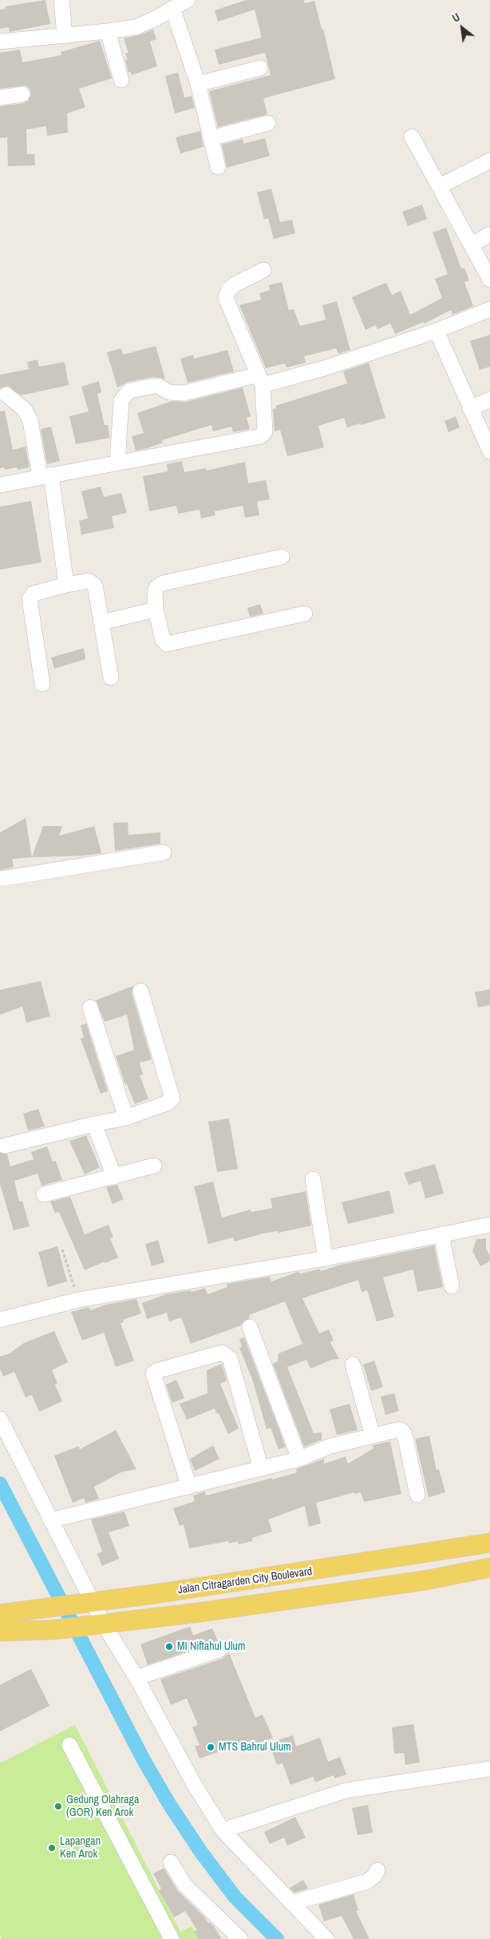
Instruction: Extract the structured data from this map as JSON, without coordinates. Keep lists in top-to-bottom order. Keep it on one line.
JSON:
{"streets":{"main road":["Jalan Citragarden City Boulevard"]},"places":["MI Niftahul Ulum","MTS Bahrul Ulum","Gedung Olahraga (GOR) Ken Arok","Lapangan Ken Arok"],"north":"top left"}
